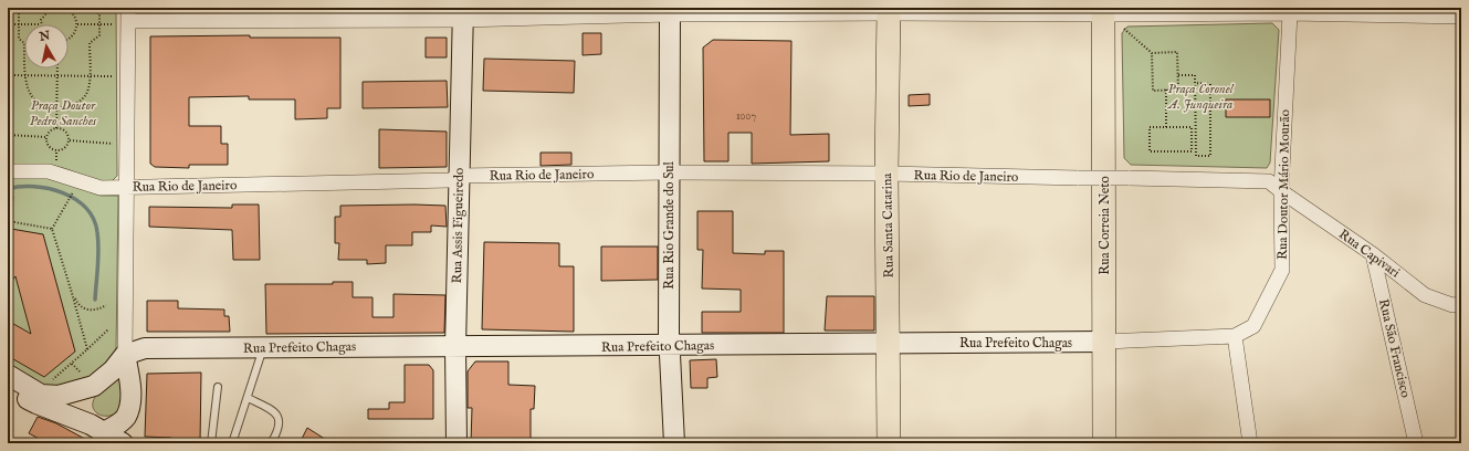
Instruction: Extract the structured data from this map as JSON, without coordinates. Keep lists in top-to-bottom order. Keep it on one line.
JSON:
{"streets":{"main road":["Rua Santa Catarina","Rua Correia Neto"],"street":["Rua Rio de Janeiro","Rua Doutor Mário Mourão","Rua Assis Figueiredo","Rua Rio Grande do Sul","Rua Capivari","Rua Prefeito Chagas","Rua São Francisco"]},"crossings":[["Rua Rio de Janeiro","Rua Doutor Mário Mourão"],["Rua Rio de Janeiro","Rua Assis Figueiredo"],["Rua Rio de Janeiro","Rua Rio Grande do Sul"],["Rua Rio de Janeiro","Rua Santa Catarina"],["Rua Rio de Janeiro","Rua Capivari"],["Rua Doutor Mário Mourão","Rua Capivari"],["Rua Doutor Mário Mourão","Rua Prefeito Chagas"],["Rua Assis Figueiredo","Rua Prefeito Chagas"],["Rua Rio Grande do Sul","Rua Prefeito Chagas"],["Rua Santa Catarina","Rua Prefeito Chagas"],["Rua Correia Neto","Rua Prefeito Chagas"],["Rua Capivari","Rua São Francisco"]],"parks":["Praça Coronel A. Junqueira","Praça Doutor Pedro Sanches"],"house_numbers":["1007"],"north":"top"}
